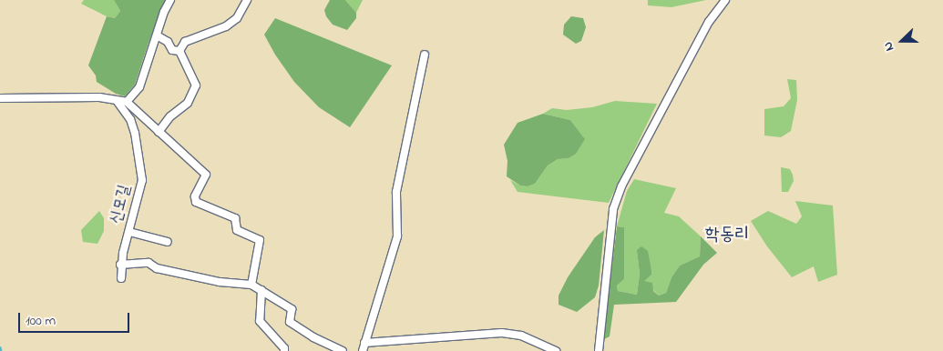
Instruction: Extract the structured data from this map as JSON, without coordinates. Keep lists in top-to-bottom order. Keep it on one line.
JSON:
{"streets":{"street":["신모길"]},"districts":["학동리"],"scale_bar":"100 m","north":"left"}
